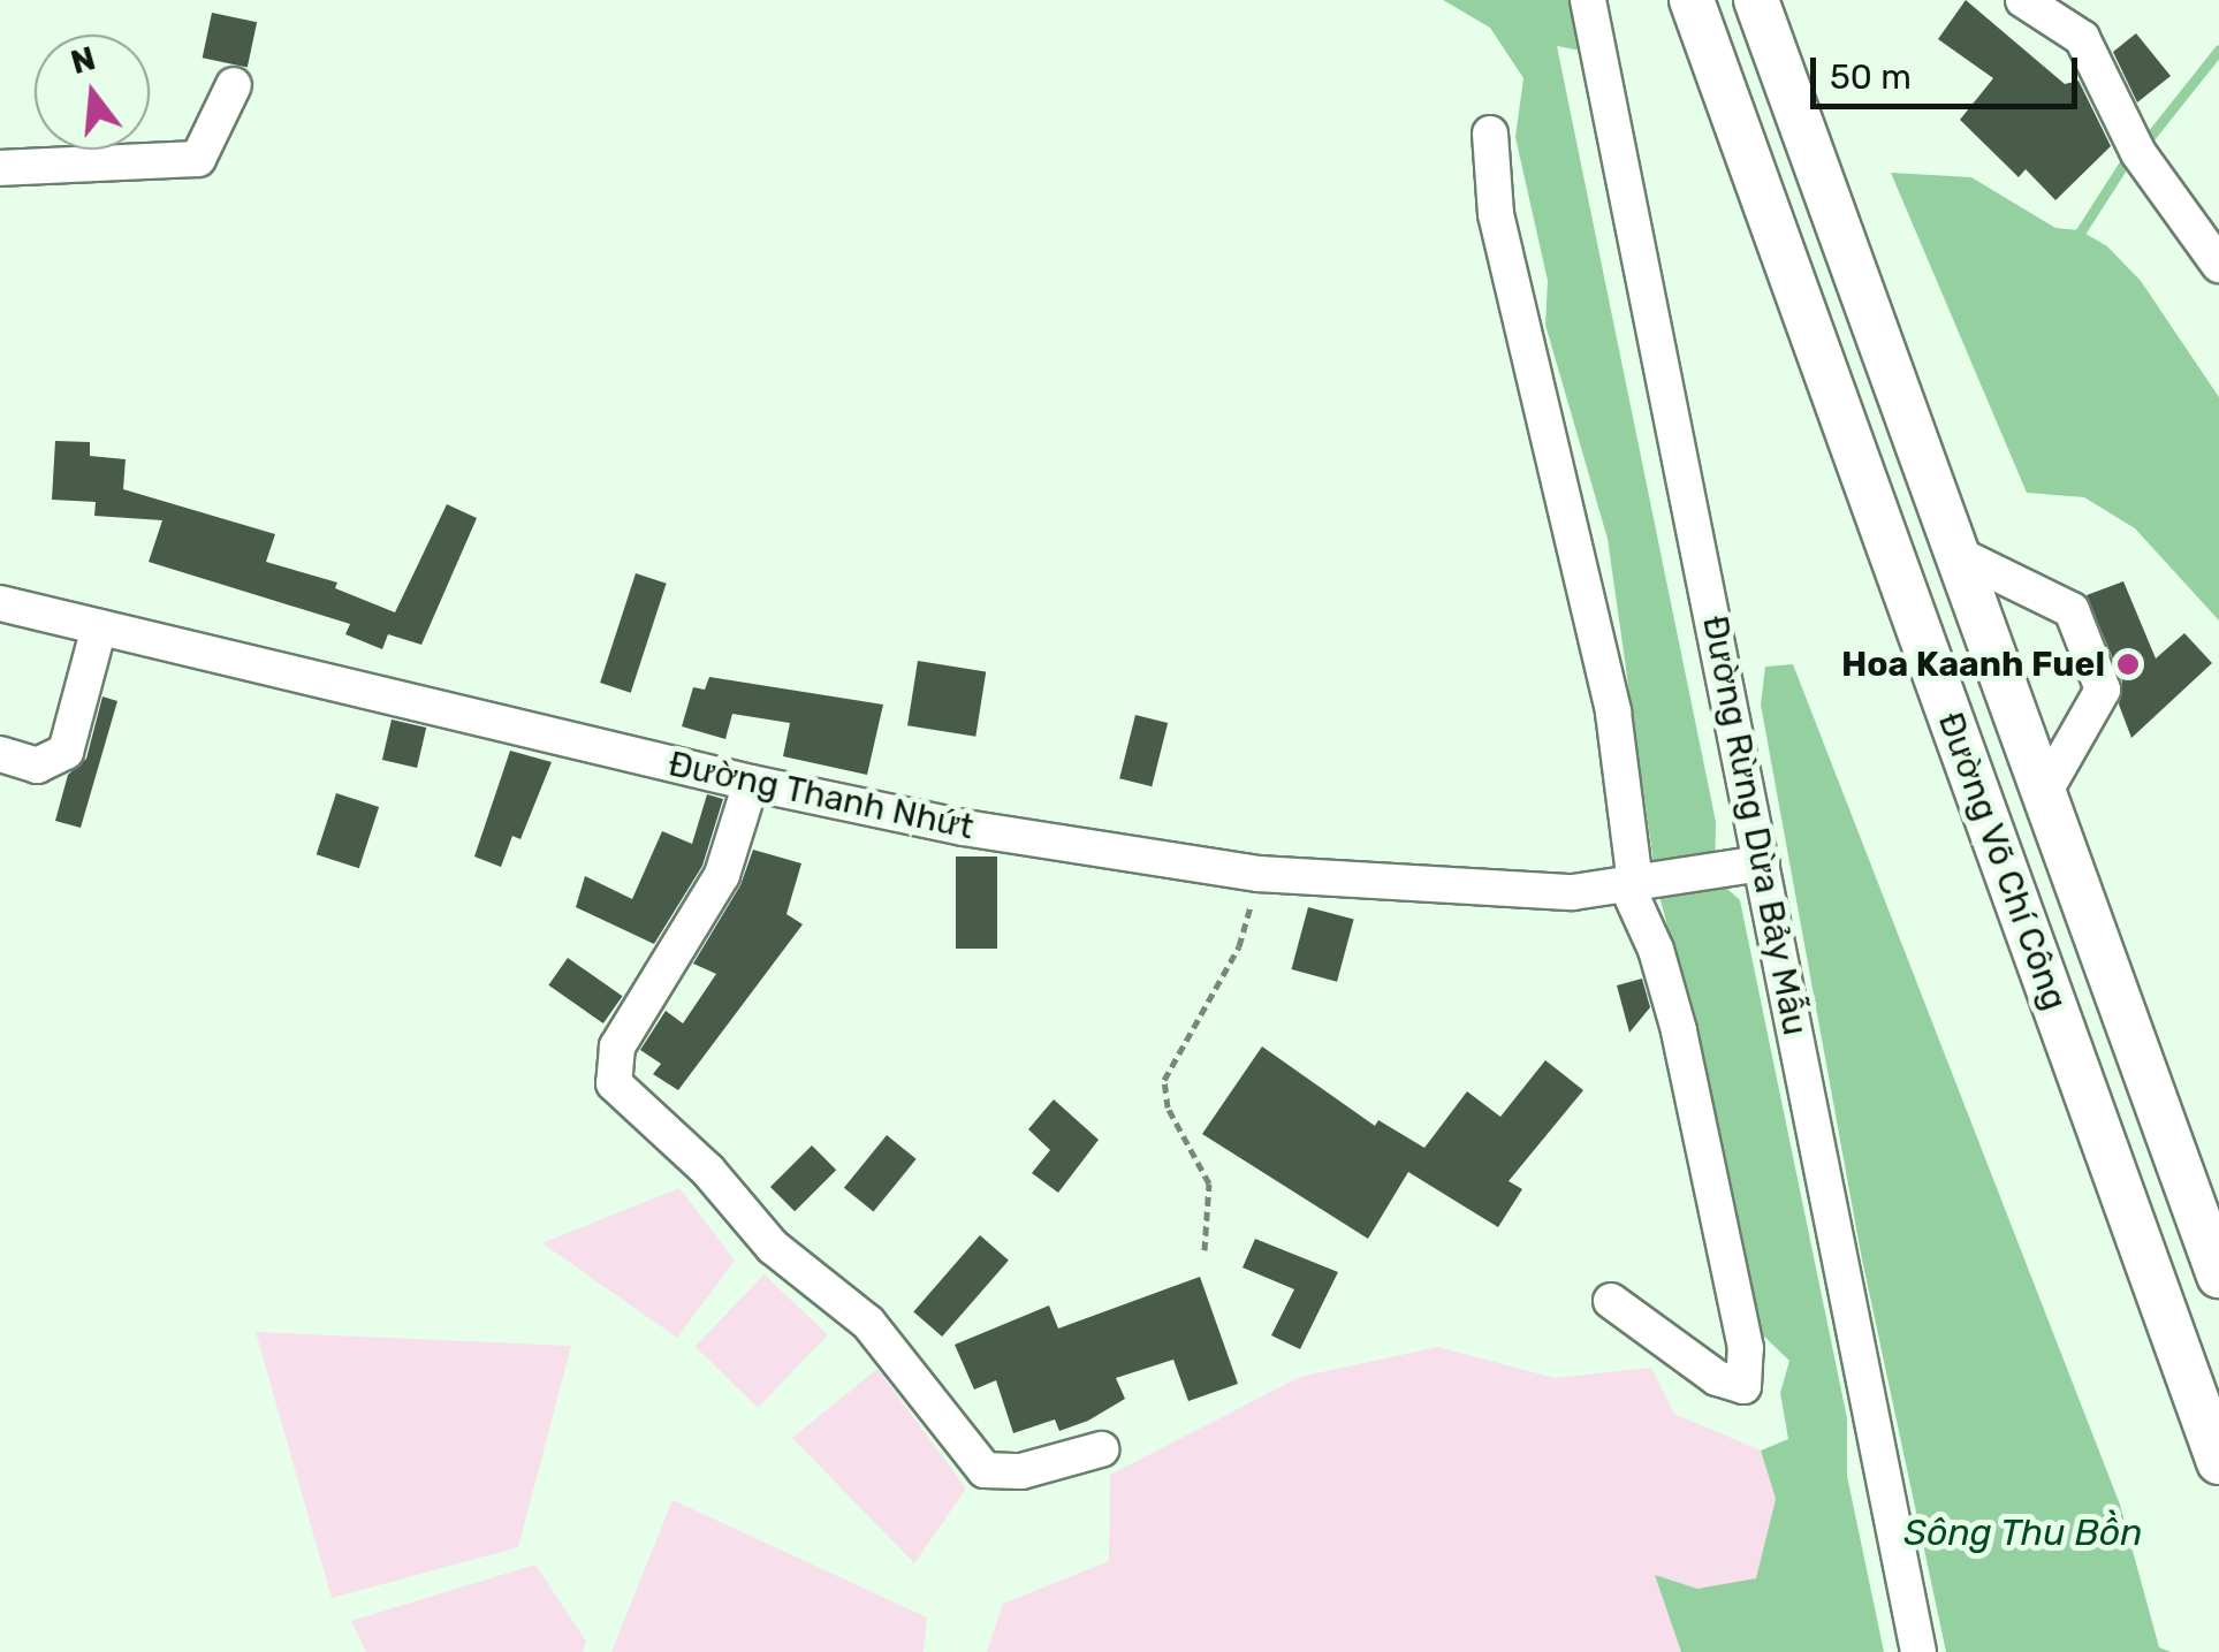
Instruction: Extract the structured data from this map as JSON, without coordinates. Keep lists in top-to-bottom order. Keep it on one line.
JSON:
{"streets":{"main road":["Đường Võ Chí Công"],"street":["Đường Thanh Nhứt","Đường Rừng Dừa Bảy Mẫu"]},"crossings":[["Đường Thanh Nhứt","Đường Rừng Dừa Bảy Mẫu"]],"water":["Sông Thu Bồn"],"places":["Hoa Kaanh Fuel"],"scale_bar":"50 m","north":"top"}
